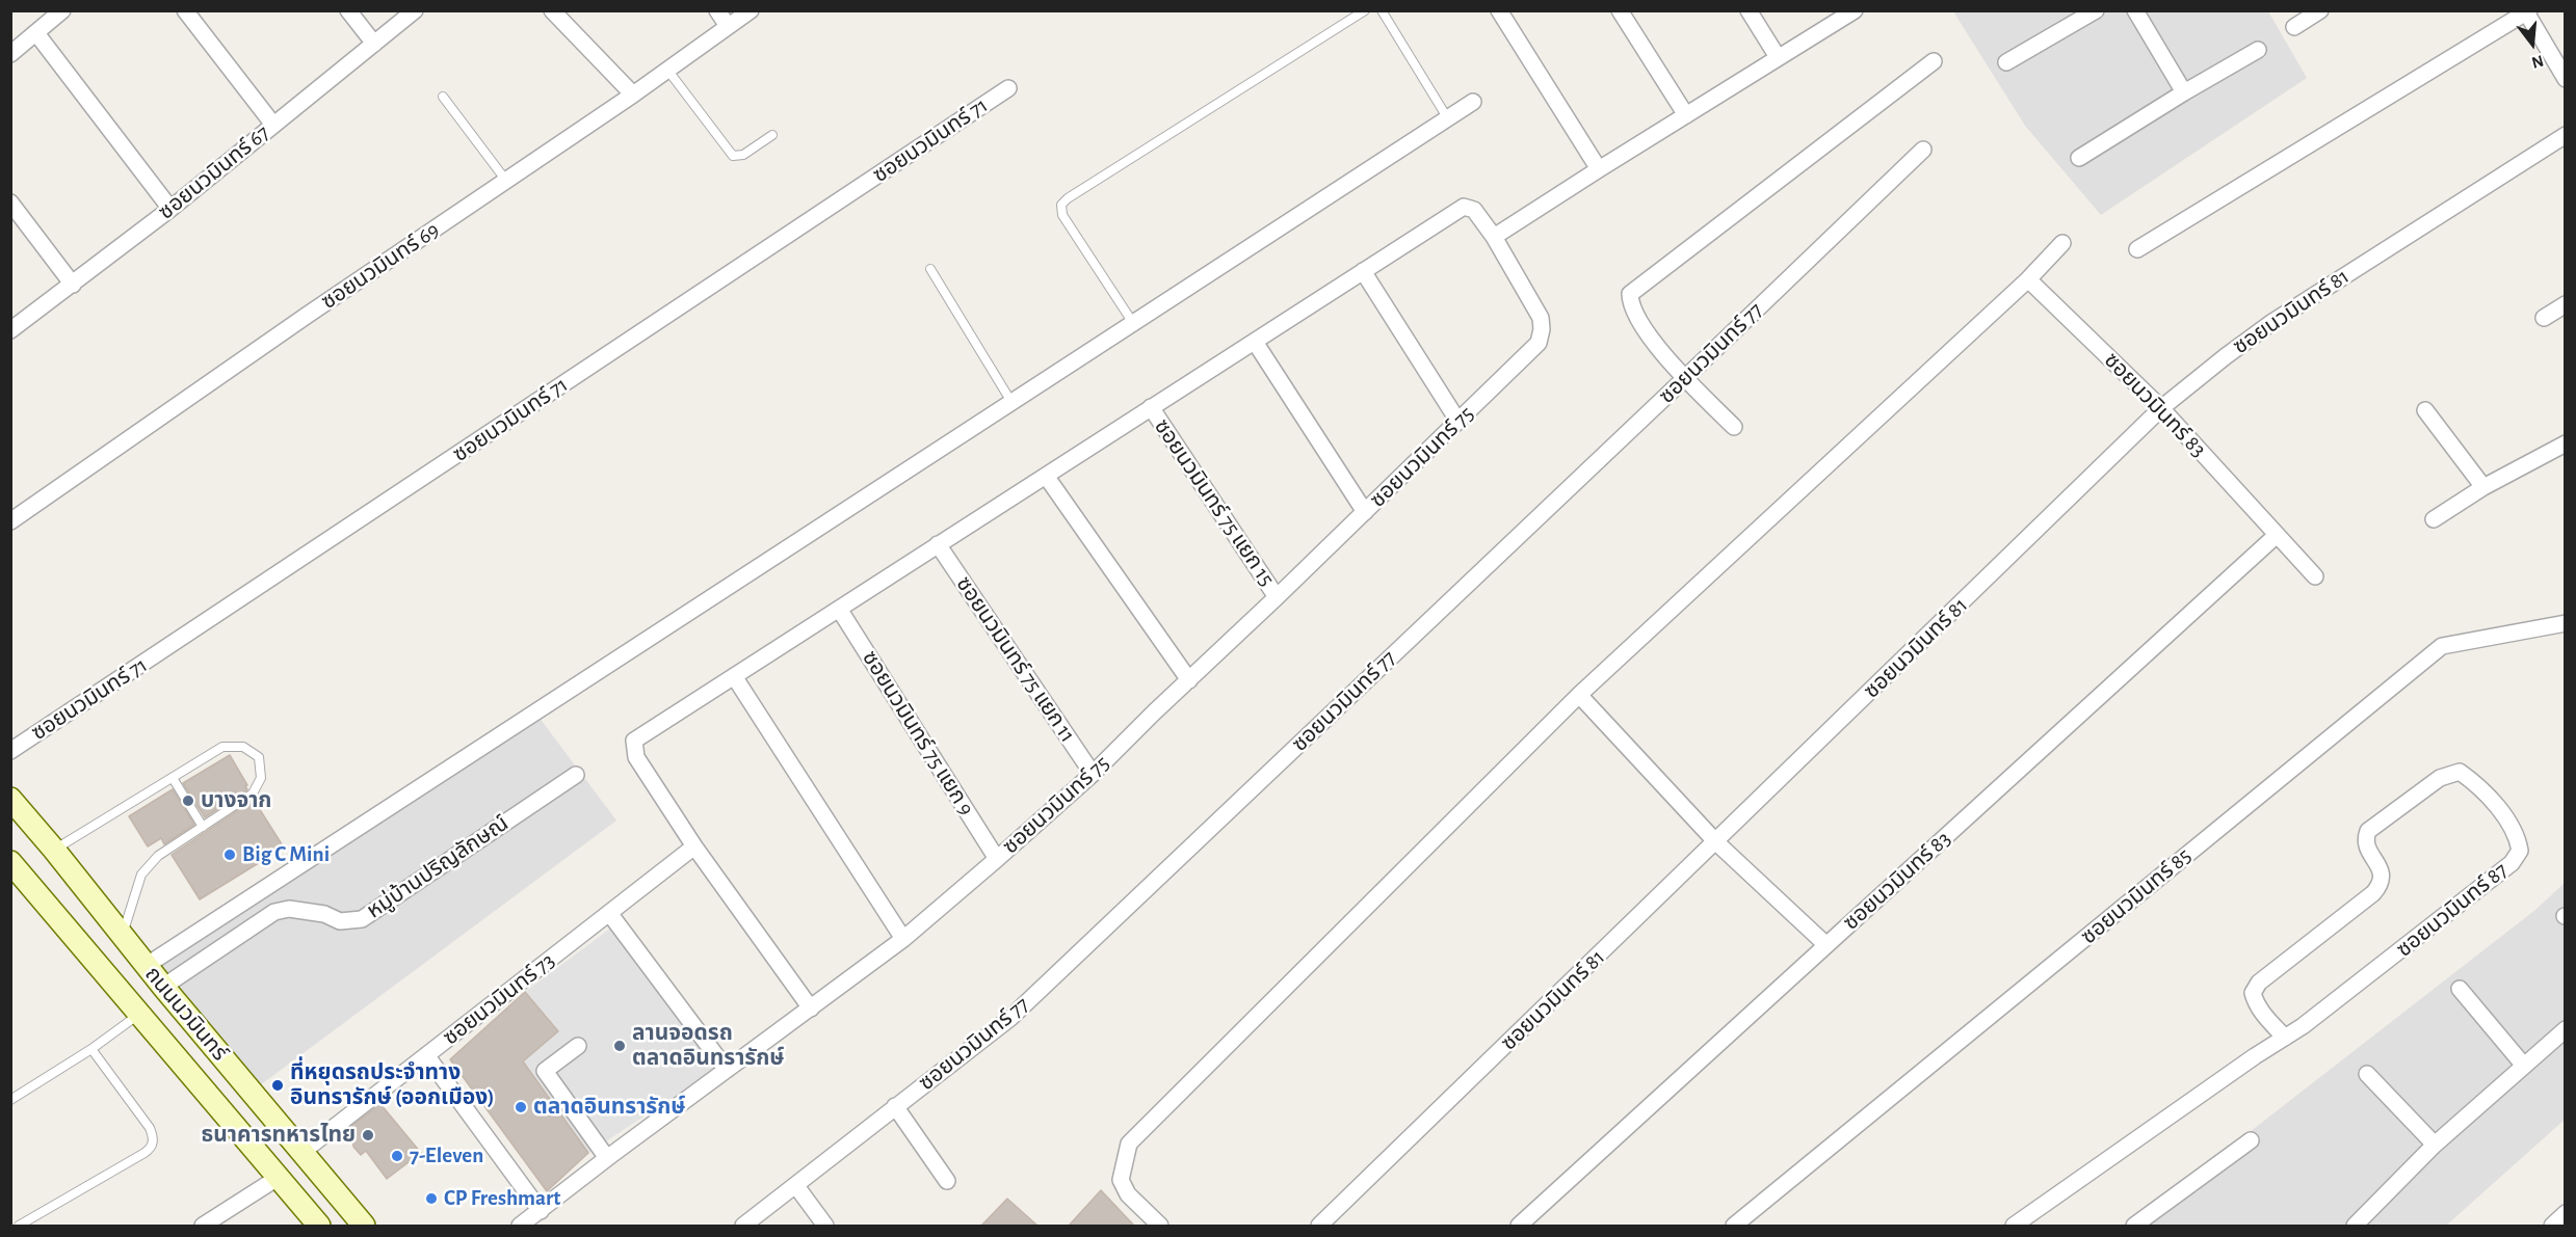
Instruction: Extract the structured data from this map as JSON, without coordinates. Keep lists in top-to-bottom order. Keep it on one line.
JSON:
{"streets":{"main road":["ถนนนวมินทร์"],"street":["ซอยนวมินทร์ 71","ซอยนวมินทร์ 67","ซอยนวมินทร์ 69","ซอยนวมินทร์ 81","ซอยนวมินทร์ 77","ซอยนวมินทร์ 83","ซอยนวมินทร์ 75","ซอยนวมินทร์ 75 แยก 15","ซอยนวมินทร์ 75 แยก 11","ซอยนวมินทร์ 75 แยก 9","หมู่บ้านปริญลักษณ์","ซอยนวมินทร์ 85","ซอยนวมินทร์ 87","ซอยนวมินทร์ 73"]},"crossings":[["ซอยนวมินทร์ 81","ซอยนวมินทร์ 83"],["ซอยนวมินทร์ 75","ซอยนวมินทร์ 75 แยก 15"],["ซอยนวมินทร์ 75","ซอยนวมินทร์ 75 แยก 11"],["ซอยนวมินทร์ 75","ซอยนวมินทร์ 75 แยก 9"],["หมู่บ้านปริญลักษณ์","ถนนนวมินทร์"],["ซอยนวมินทร์ 73","ถนนนวมินทร์"]],"places":["บางจาก","Big C Mini","ลานจอดรถ ตลาดอินทรารักษ์","ที่หยุดรถประจำทาง อินทรารักษ์ (ออกเมือง)","ตลาดอินทรารักษ์","ธนาคารทหารไทย","7-Eleven","CP Freshmart"],"north":"bottom"}
